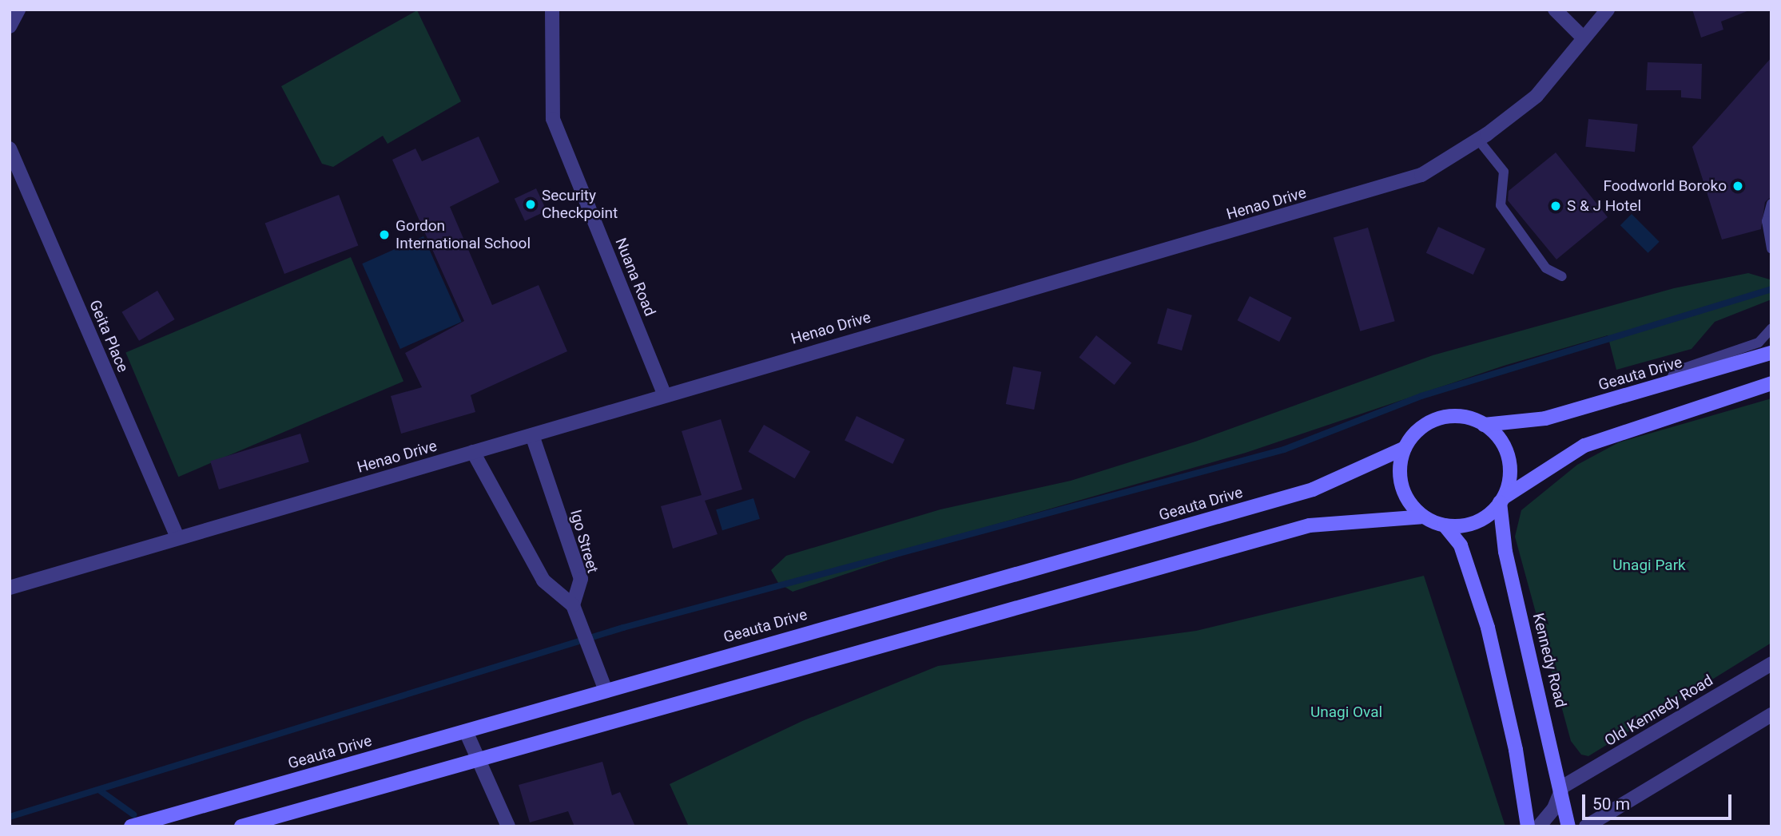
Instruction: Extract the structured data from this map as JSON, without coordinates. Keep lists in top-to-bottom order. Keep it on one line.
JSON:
{"streets":{"main road":["Geauta Drive","Kennedy Road"],"street":["Henao Drive","Nuana Road","Geita Place","Igo Street","Old Kennedy Road"]},"crossings":[["Henao Drive","Nuana Road"],["Henao Drive","Geita Place"],["Henao Drive","Igo Street"],["Geauta Drive","Kennedy Road"],["Kennedy Road","Old Kennedy Road"]],"parks":["Unagi Park","Unagi Oval"],"places":["Foodworld Boroko","Security Checkpoint","S & J Hotel","Gordon International School"],"scale_bar":"50 m"}
